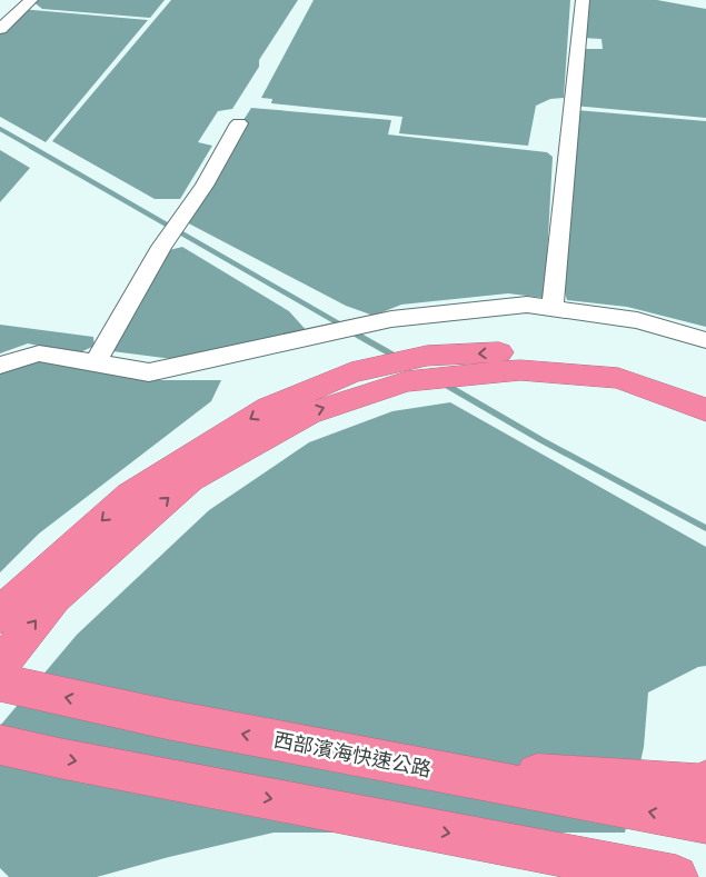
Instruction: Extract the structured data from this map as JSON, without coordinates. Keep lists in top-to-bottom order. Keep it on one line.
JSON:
{"streets":{"highway":["西部濱海快速公路"]}}
